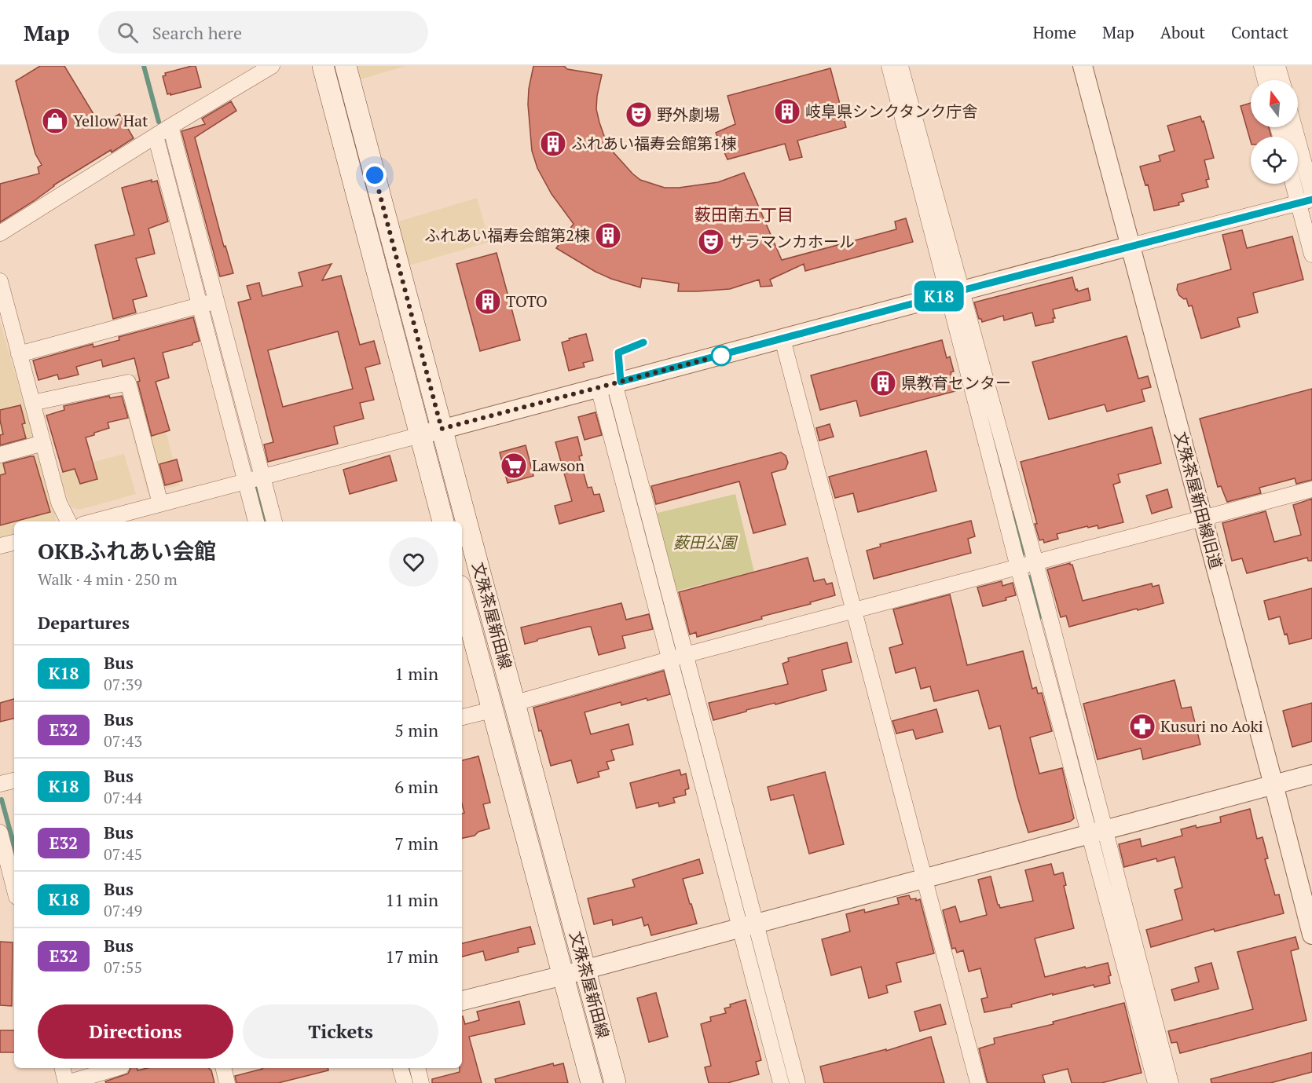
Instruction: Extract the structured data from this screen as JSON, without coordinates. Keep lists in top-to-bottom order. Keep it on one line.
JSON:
{"streets":{"main road":["文殊茶屋新田線"],"street":["文殊茶屋新田線旧道"]},"districts":["薮田南五丁目"],"parks":["薮田公園"],"places":{"building":["岐阜県シンクタンク庁舎","ふれあい福寿会館第1棟","ふれあい福寿会館第2棟","TOTO","県教育センター"],"theatre":["野外劇場","サラマンカホール"],"shop":["Yellow Hat"],"supermarket":["Lawson"],"pharmacy":["Kusuri no Aoki"]},"lines":["bus line K18"],"north":"top","page":{"header":"Map","search":"Search here","nav":["Home","Map","About","Contact"],"on_map":"K18","heading":[["OKBふれあい会館","Walk · 4 min · 250 m"],"Departures"],"list":[{"mark":"K18","name":"Bus","note":"07:39","value":"1 min"},{"mark":"E32","name":"Bus","note":"07:43","value":"5 min"},{"mark":"K18","name":"Bus","note":"07:44","value":"6 min"},{"mark":"E32","name":"Bus","note":"07:45","value":"7 min"},{"mark":"K18","name":"Bus","note":"07:49","value":"11 min"},{"mark":"E32","name":"Bus","note":"07:55","value":"17 min"}],"buttons":["Directions","Tickets"]}}
